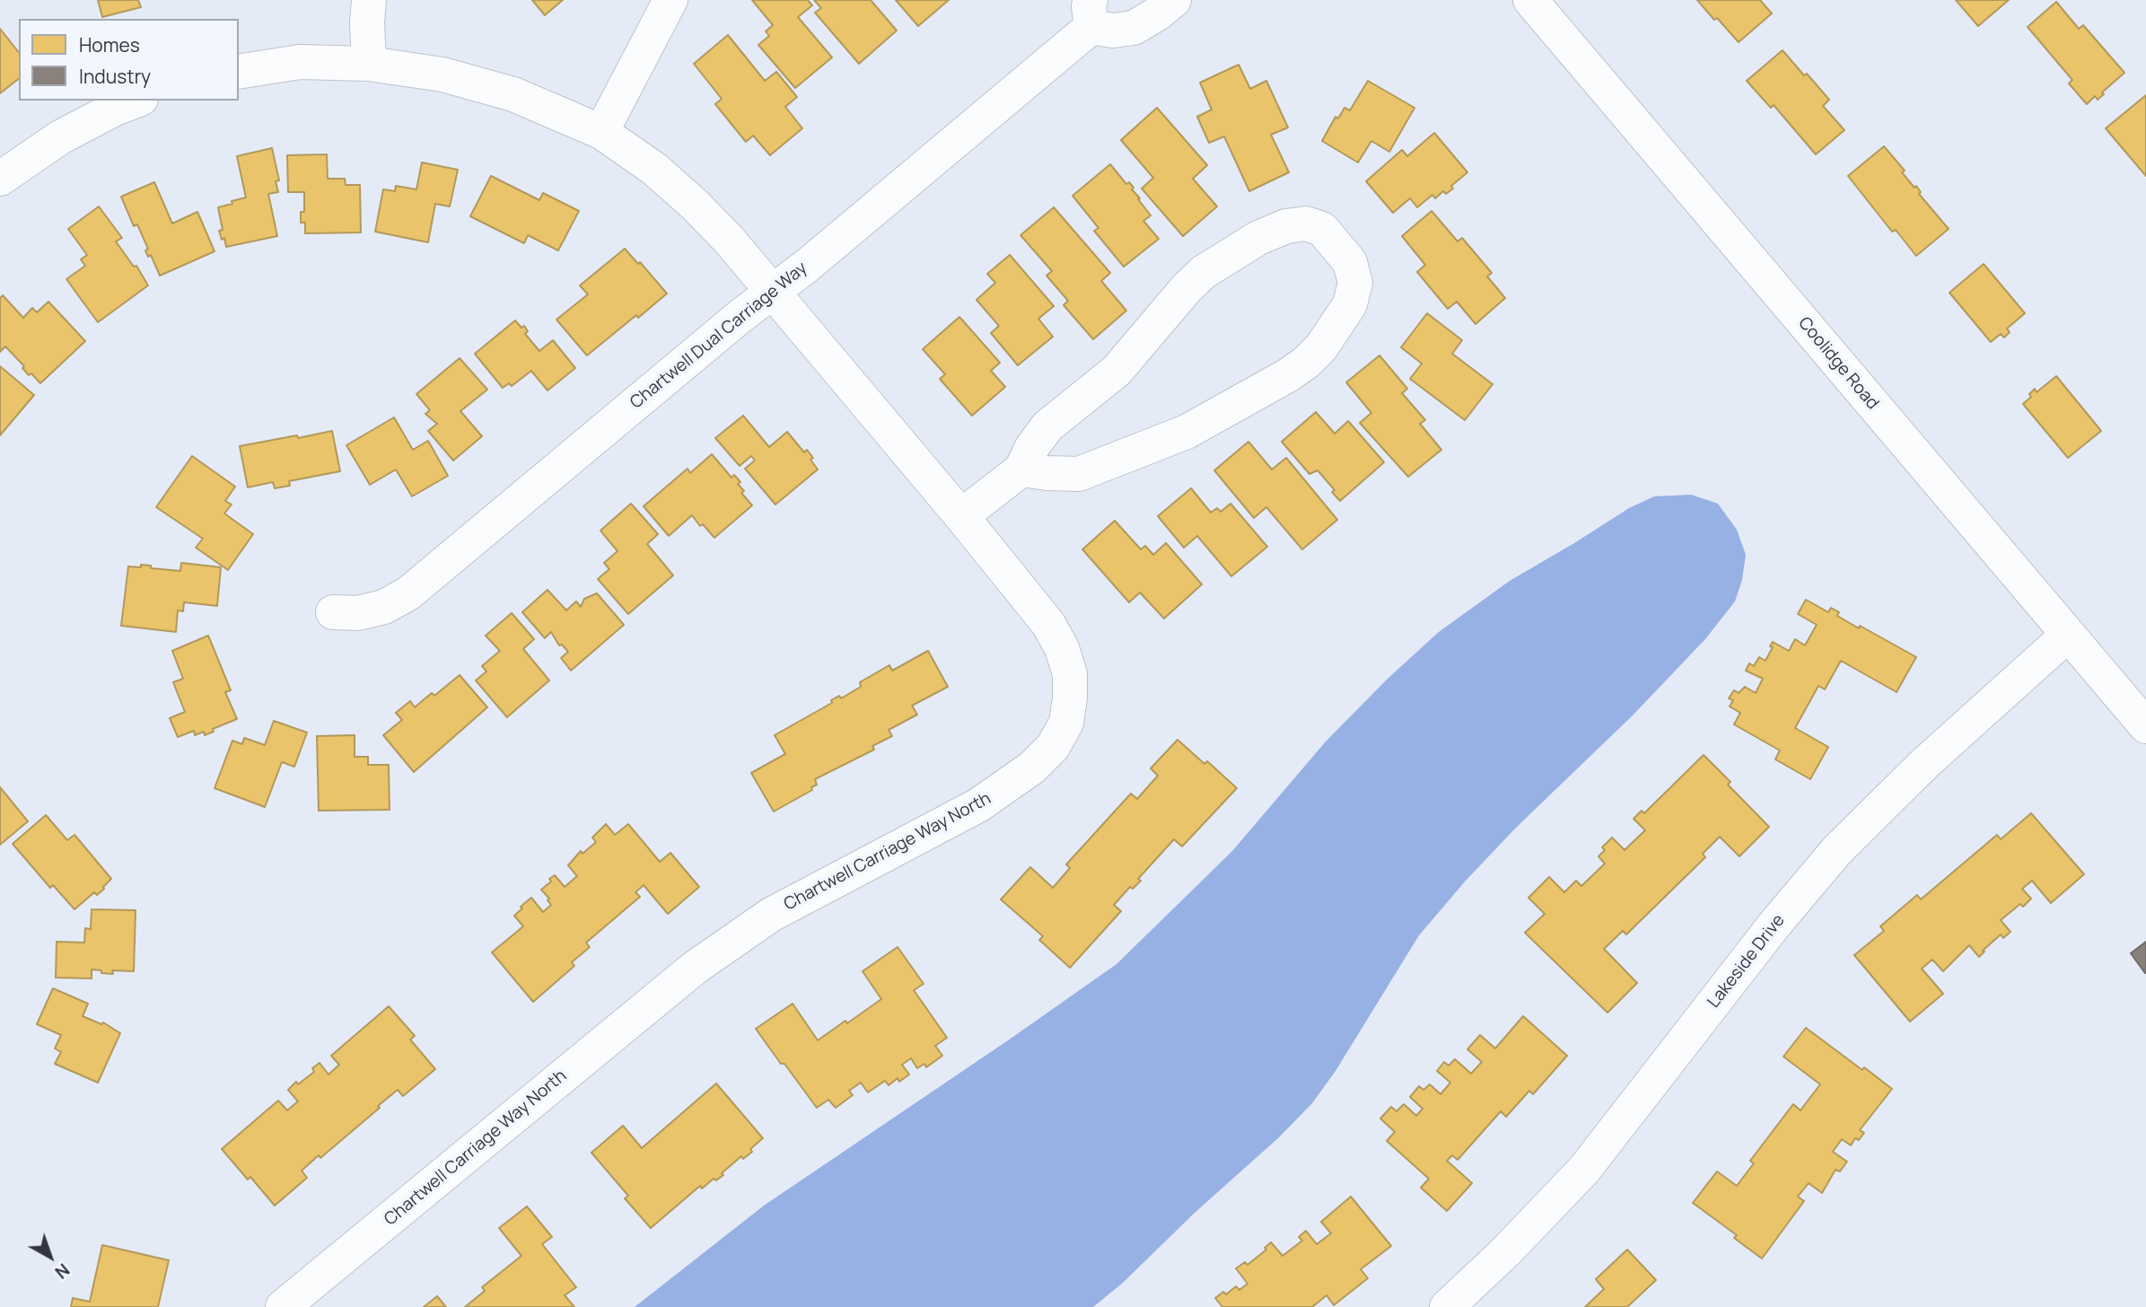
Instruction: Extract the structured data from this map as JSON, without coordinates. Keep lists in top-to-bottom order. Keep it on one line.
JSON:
{"streets":{"street":["Chartwell Dual Carriage Way","Coolidge Road","Chartwell Carriage Way North","Lakeside Drive"]},"crossings":[["Chartwell Dual Carriage Way","Chartwell Carriage Way North"],["Coolidge Road","Lakeside Drive"]],"legend":["Homes","Industry"],"north":"bottom right"}
